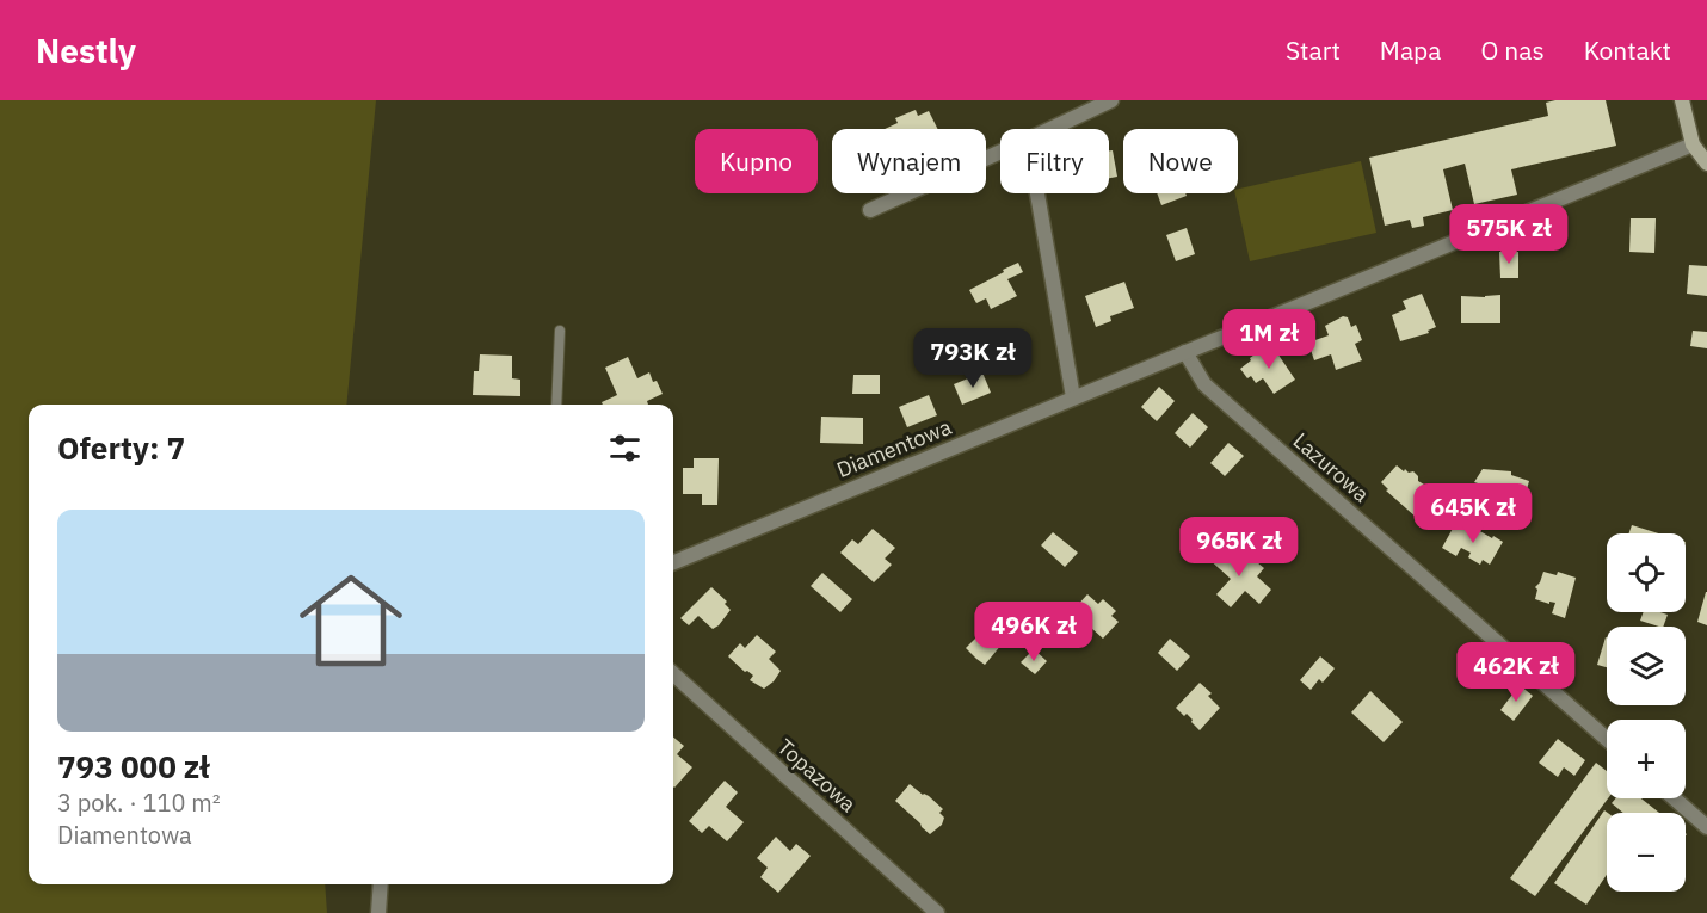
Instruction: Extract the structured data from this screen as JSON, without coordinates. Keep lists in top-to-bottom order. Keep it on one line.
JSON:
{"streets":{"street":["Diamentowa","Lazurowa","Topazowa"]},"crossings":[["Diamentowa","Lazurowa"]],"page":{"header":"Nestly","nav":["Start","Mapa","O nas","Kontakt"],"chip":["Kupno","Wynajem","Filtry","Nowe"],"price":["575K zł","1M zł","793K zł","645K zł","965K zł","496K zł","462K zł"],"heading":"Oferty: 7","list":[{"name":"793 000 zł","note":"3 pok. · 110 m² · Diamentowa"}],"map_buttons":["+","−"]}}
